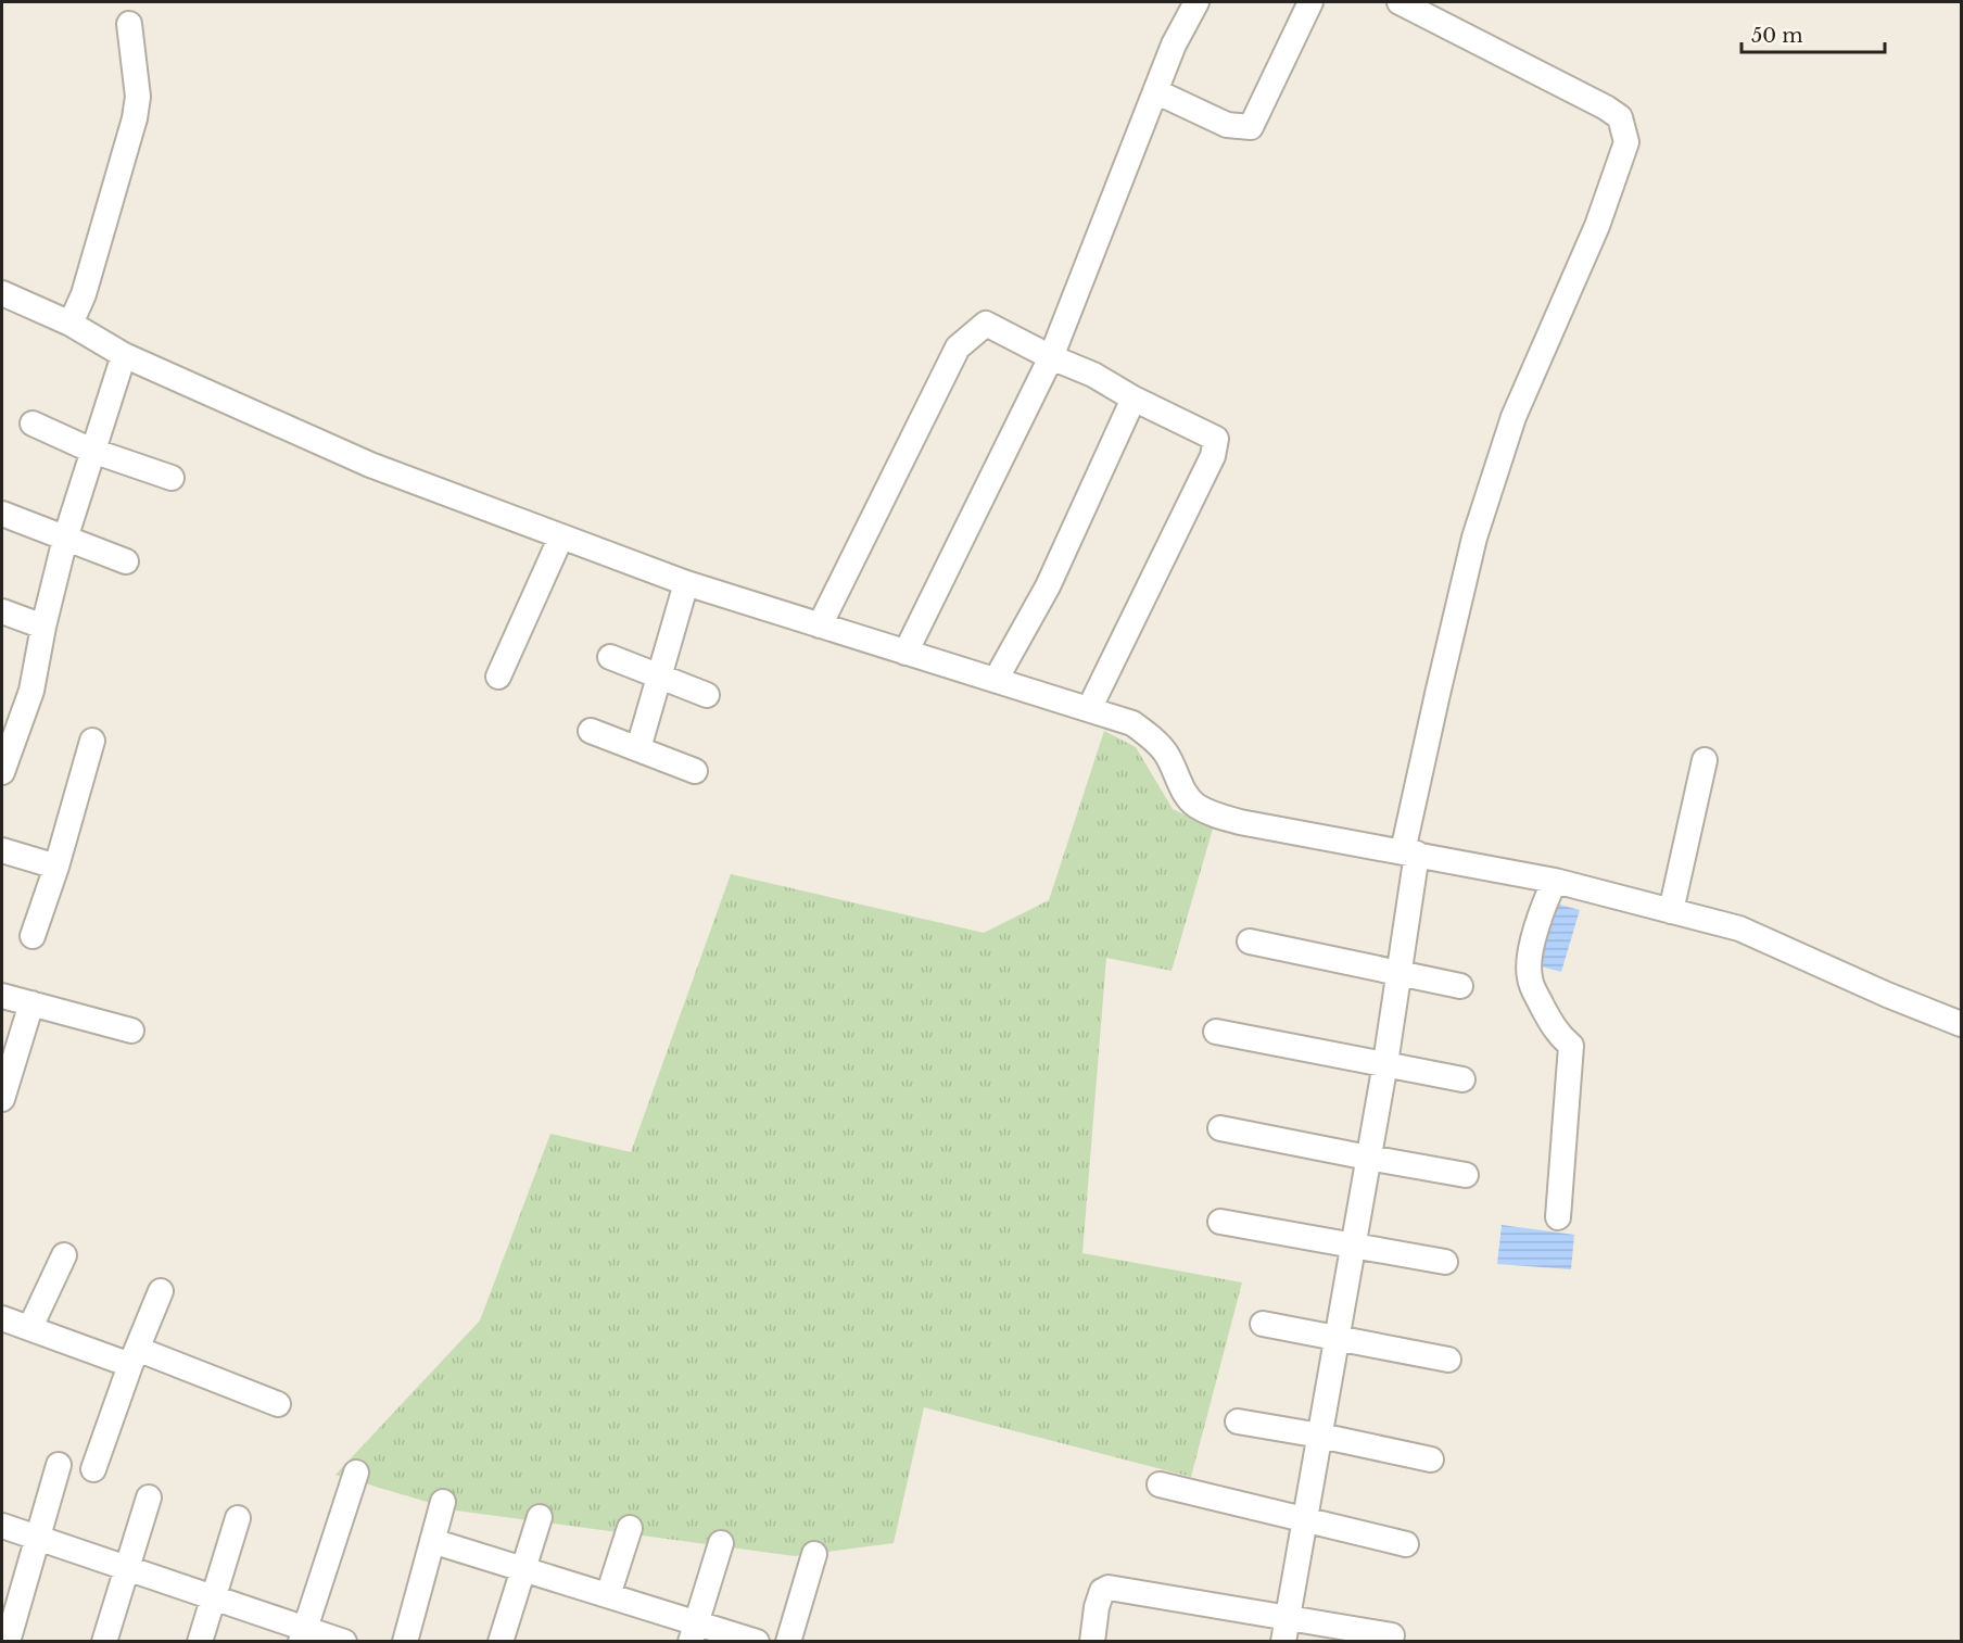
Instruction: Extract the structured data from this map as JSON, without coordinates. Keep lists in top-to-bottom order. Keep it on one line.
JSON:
{"scale_bar":"50 m"}
